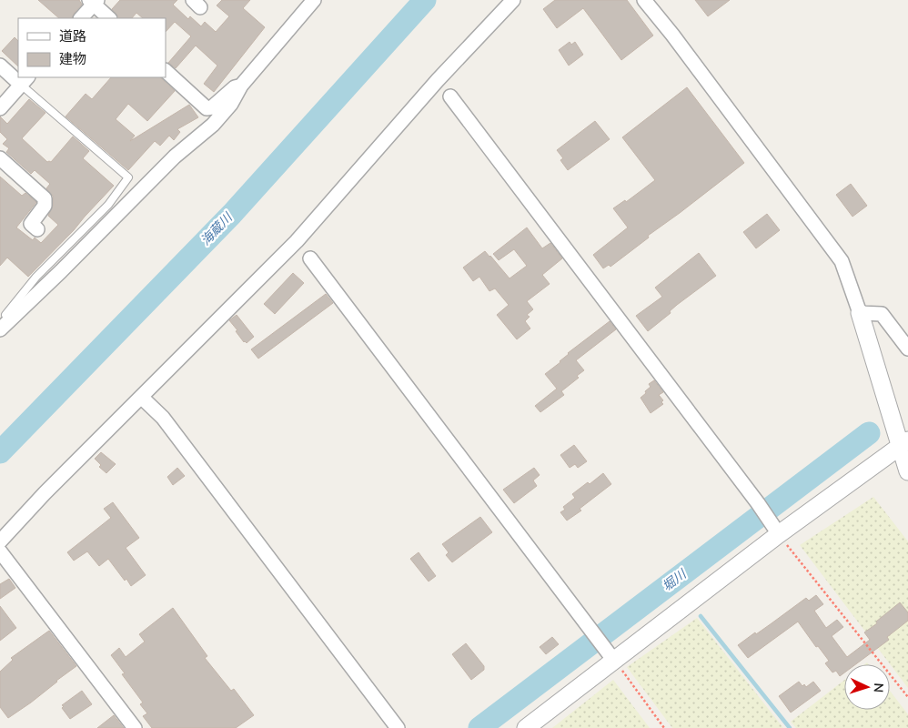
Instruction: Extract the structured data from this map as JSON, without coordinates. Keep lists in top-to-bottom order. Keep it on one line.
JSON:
{"water":["海蔵川","堀川"],"legend":["道路","建物"],"north":"right"}
